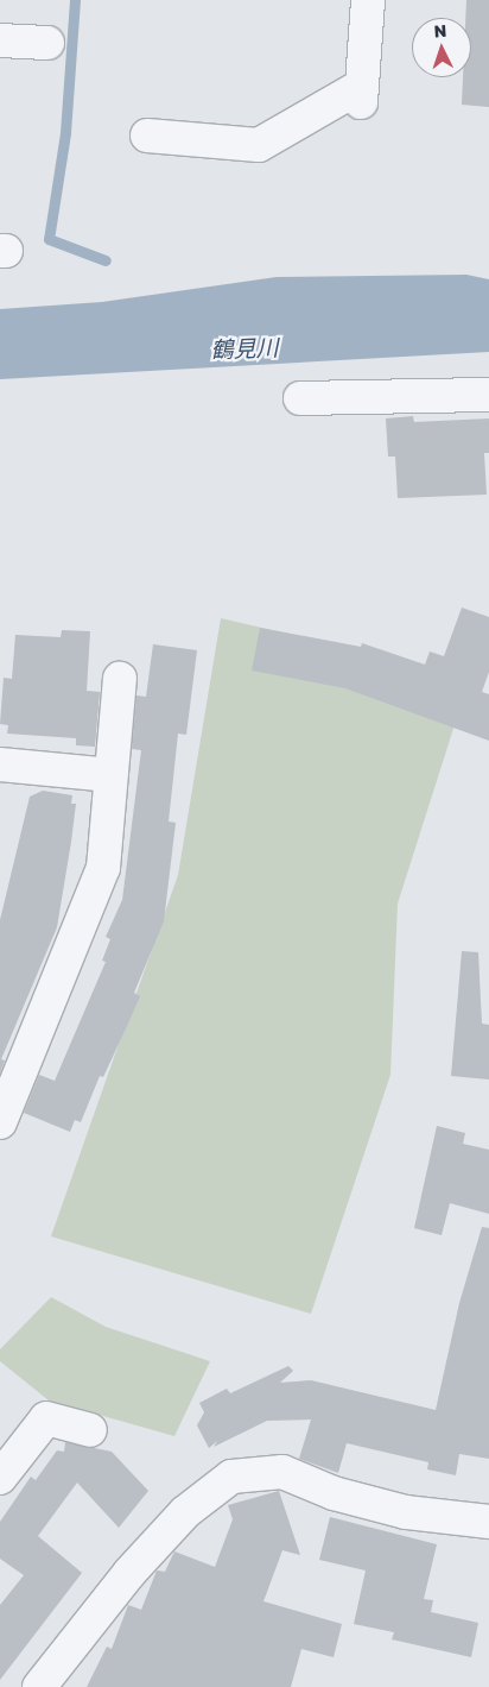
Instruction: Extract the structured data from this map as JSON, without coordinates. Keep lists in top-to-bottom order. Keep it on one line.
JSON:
{"water":["鶴見川"],"north":"top"}
